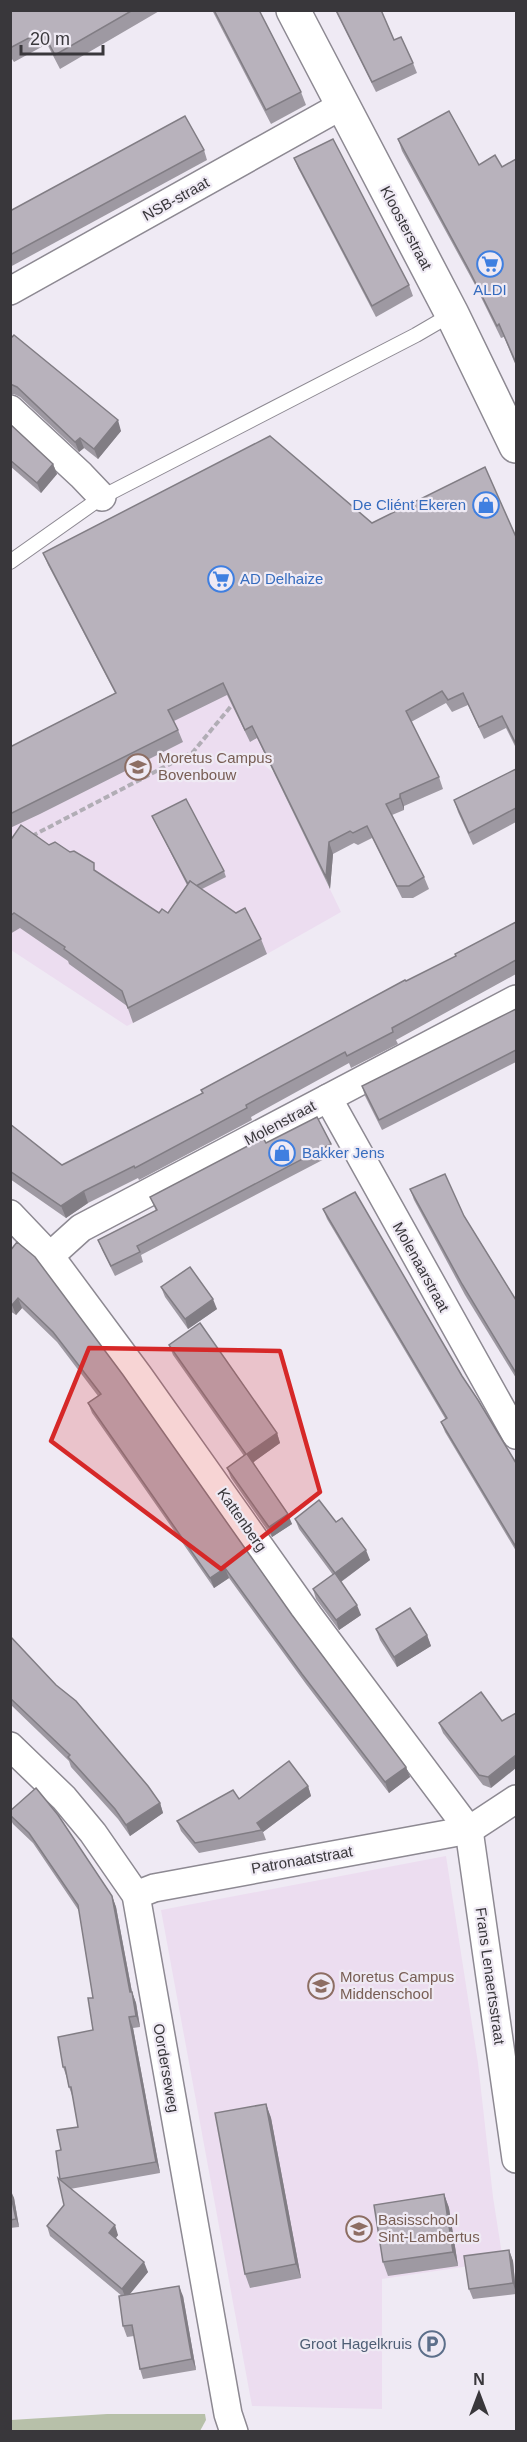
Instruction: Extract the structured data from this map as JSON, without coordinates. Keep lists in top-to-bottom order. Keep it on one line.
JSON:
{"streets":{"main road":["Kloosterstraat"],"street":["NSB-straat","Molenstraat","Molenaarstraat","Kattenberg","Patronaatstraat","Frans Lenaertsstraat","Oorderseweg"]},"crossings":[["NSB-straat","Kloosterstraat"],["Molenstraat","Molenaarstraat"],["Molenstraat","Kattenberg"],["Kattenberg","Patronaatstraat"],["Kattenberg","Frans Lenaertsstraat"],["Patronaatstraat","Frans Lenaertsstraat"],["Patronaatstraat","Oorderseweg"]],"places":{"supermarket":["ALDI","AD Delhaize"],"shop":["De Cliént Ekeren","Bakker Jens"],"school or university":["Moretus Campus Bovenbouw","Moretus Campus Middenschool","Basisschool Sint-Lambertus"],"parking":["Groot Hagelkruis"]},"scale_bar":"20 m","north":"top"}
